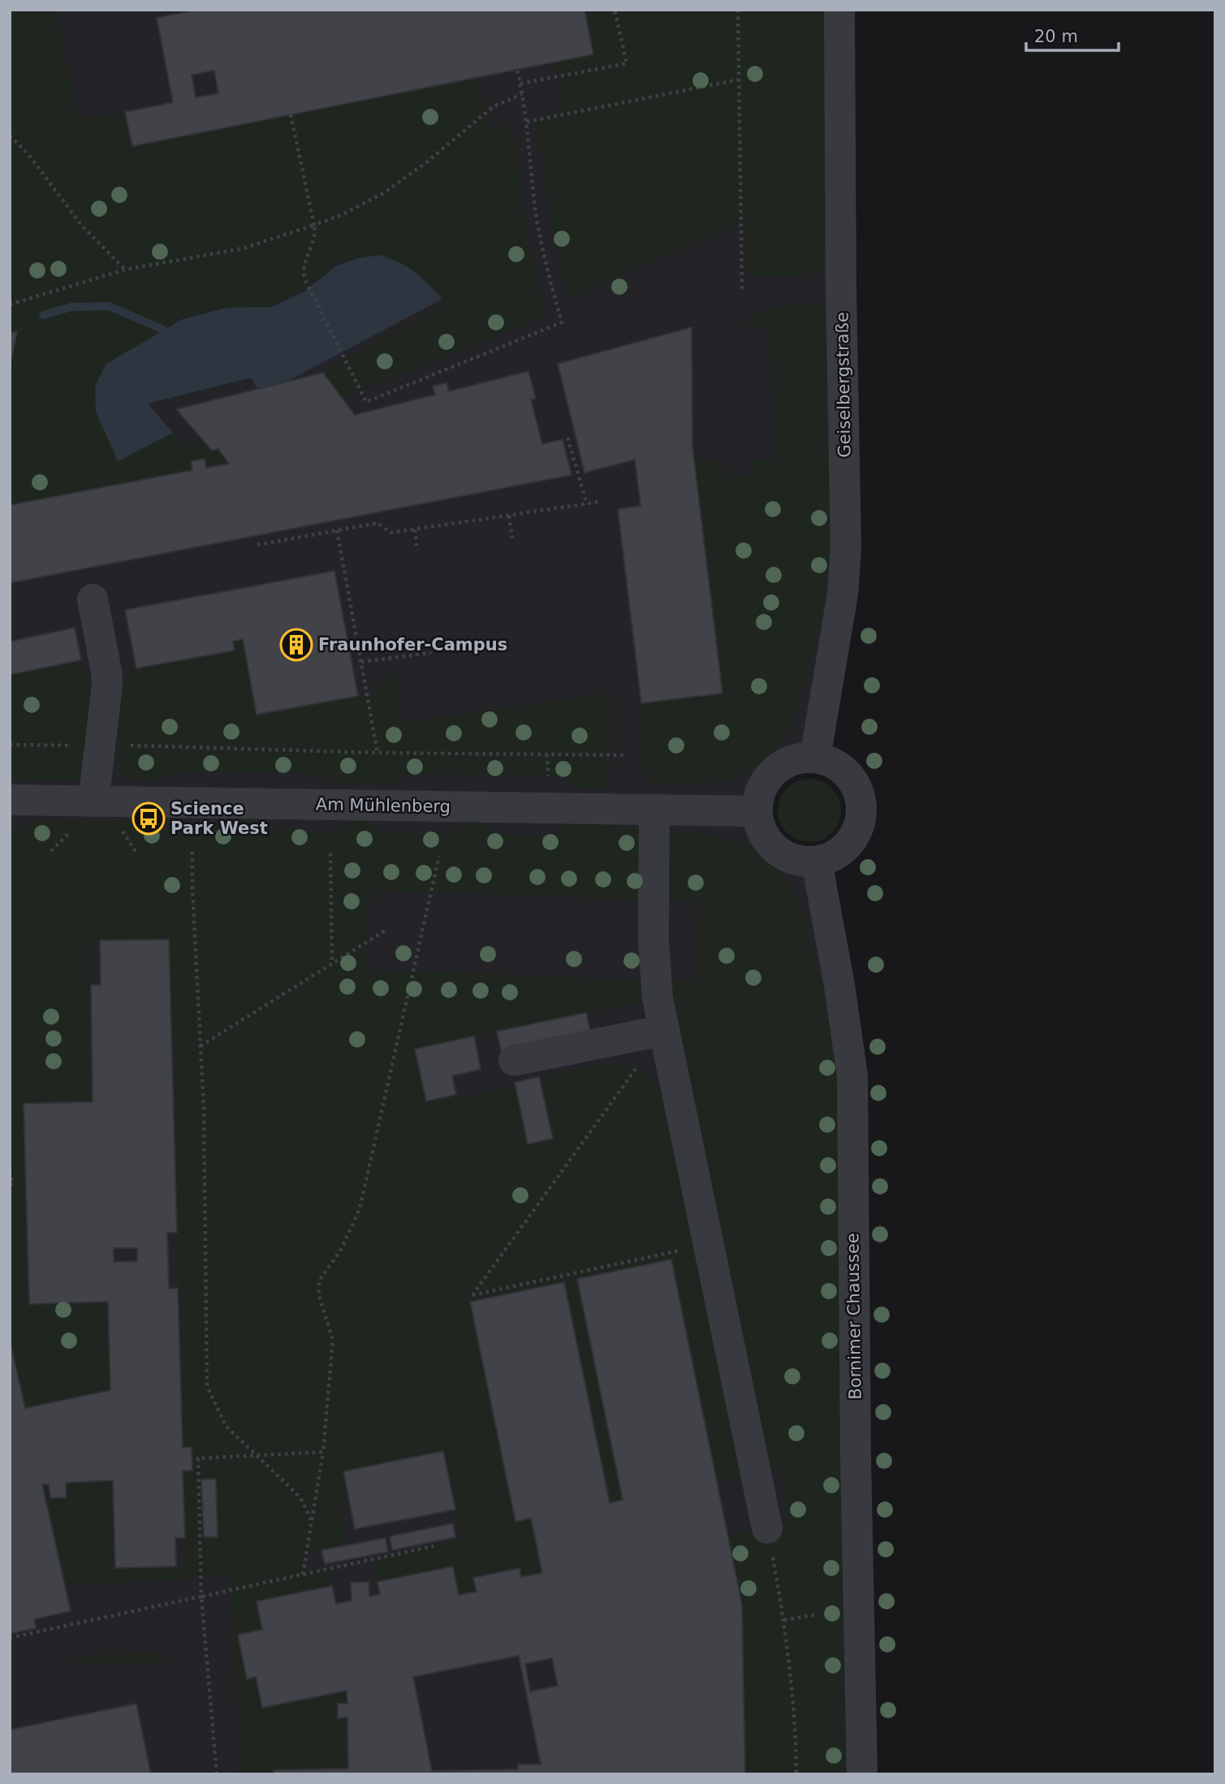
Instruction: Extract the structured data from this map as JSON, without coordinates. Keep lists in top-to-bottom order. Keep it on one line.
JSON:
{"streets":{"street":["Geiselbergstraße","Am Mühlenberg","Bornimer Chaussee"]},"crossings":[["Geiselbergstraße","Am Mühlenberg"],["Geiselbergstraße","Bornimer Chaussee"],["Am Mühlenberg","Bornimer Chaussee"]],"places":{"building":["Fraunhofer-Campus"],"bus stop":["Science Park West"]},"scale_bar":"20 m"}
